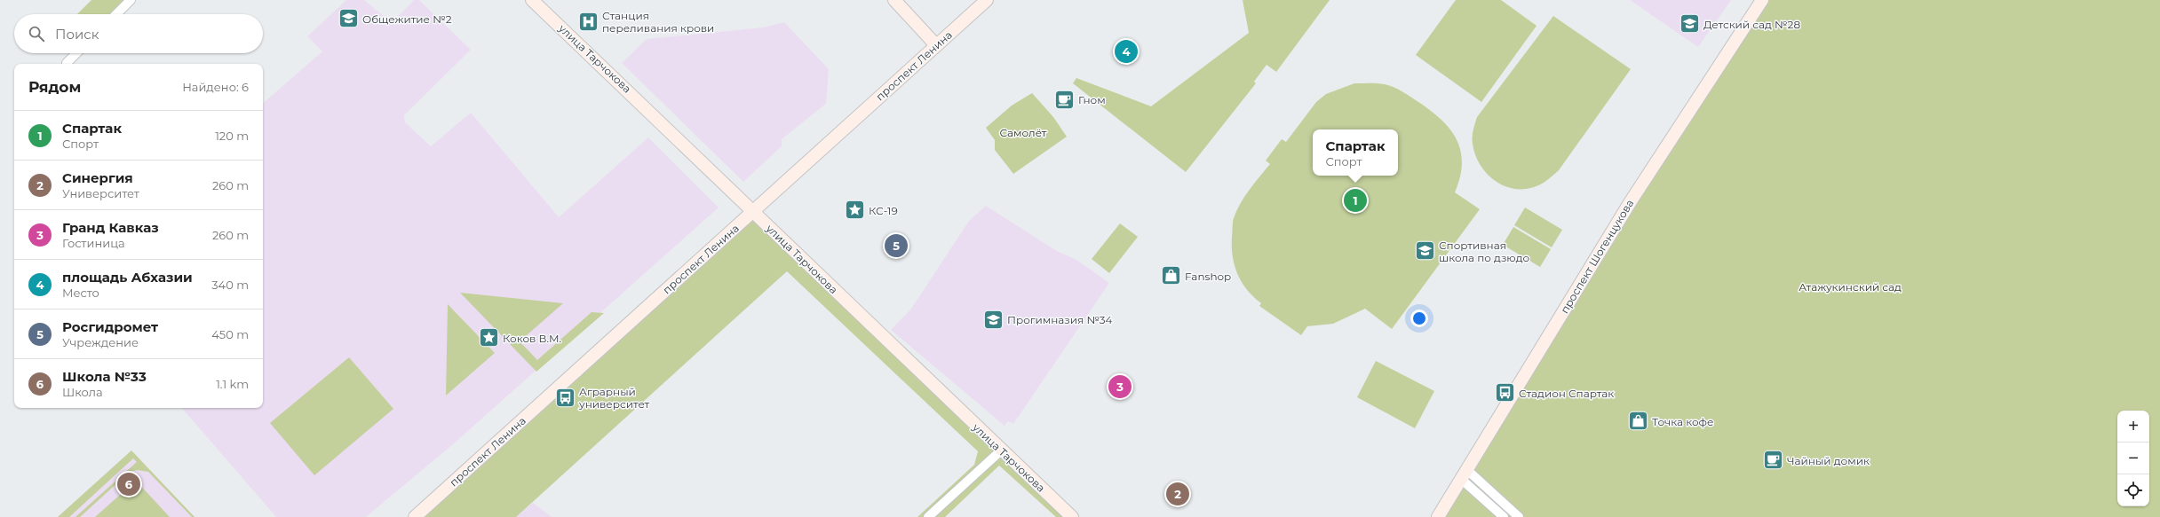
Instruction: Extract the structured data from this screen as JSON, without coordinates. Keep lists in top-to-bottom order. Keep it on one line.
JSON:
{"streets":{"street":["улица Тарчокова","проспект Ленина","проспект Шогенцукова"]},"crossings":[["улица Тарчокова","проспект Ленина"]],"parks":["Самолёт","Атажукинский сад"],"places":{"school or university":["Общежитие №2","Детский сад №28","Спортивная школа по дзюдо","Прогимназия №34"],"hospital":["Станция переливания крови"],"cafe":["Гном","Чайный домик"],"place":["КС-19","Коков В.М."],"shop":["Fanshop","Точка кофе"],"bus stop":["Стадион Спартак","Аграрный университет"]},"page":{"search":"Поиск","pins":["4","1","5","3","6","2"],"heading":["Рядом","Найдено: 6"],"list":[{"mark":"1","name":"Спартак","note":"Спорт","value":"120 m"},{"mark":"2","name":"Синергия","note":"Университет","value":"260 m"},{"mark":"3","name":"Гранд Кавказ","note":"Гостиница","value":"260 m"},{"mark":"4","name":"площадь Абхазии","note":"Место","value":"340 m"},{"mark":"5","name":"Росгидромет","note":"Учреждение","value":"450 m"},{"mark":"6","name":"Школа №33","note":"Школа","value":"1.1 km"}],"popup":["Спартак","Спорт"],"map_buttons":["+","−"]}}
